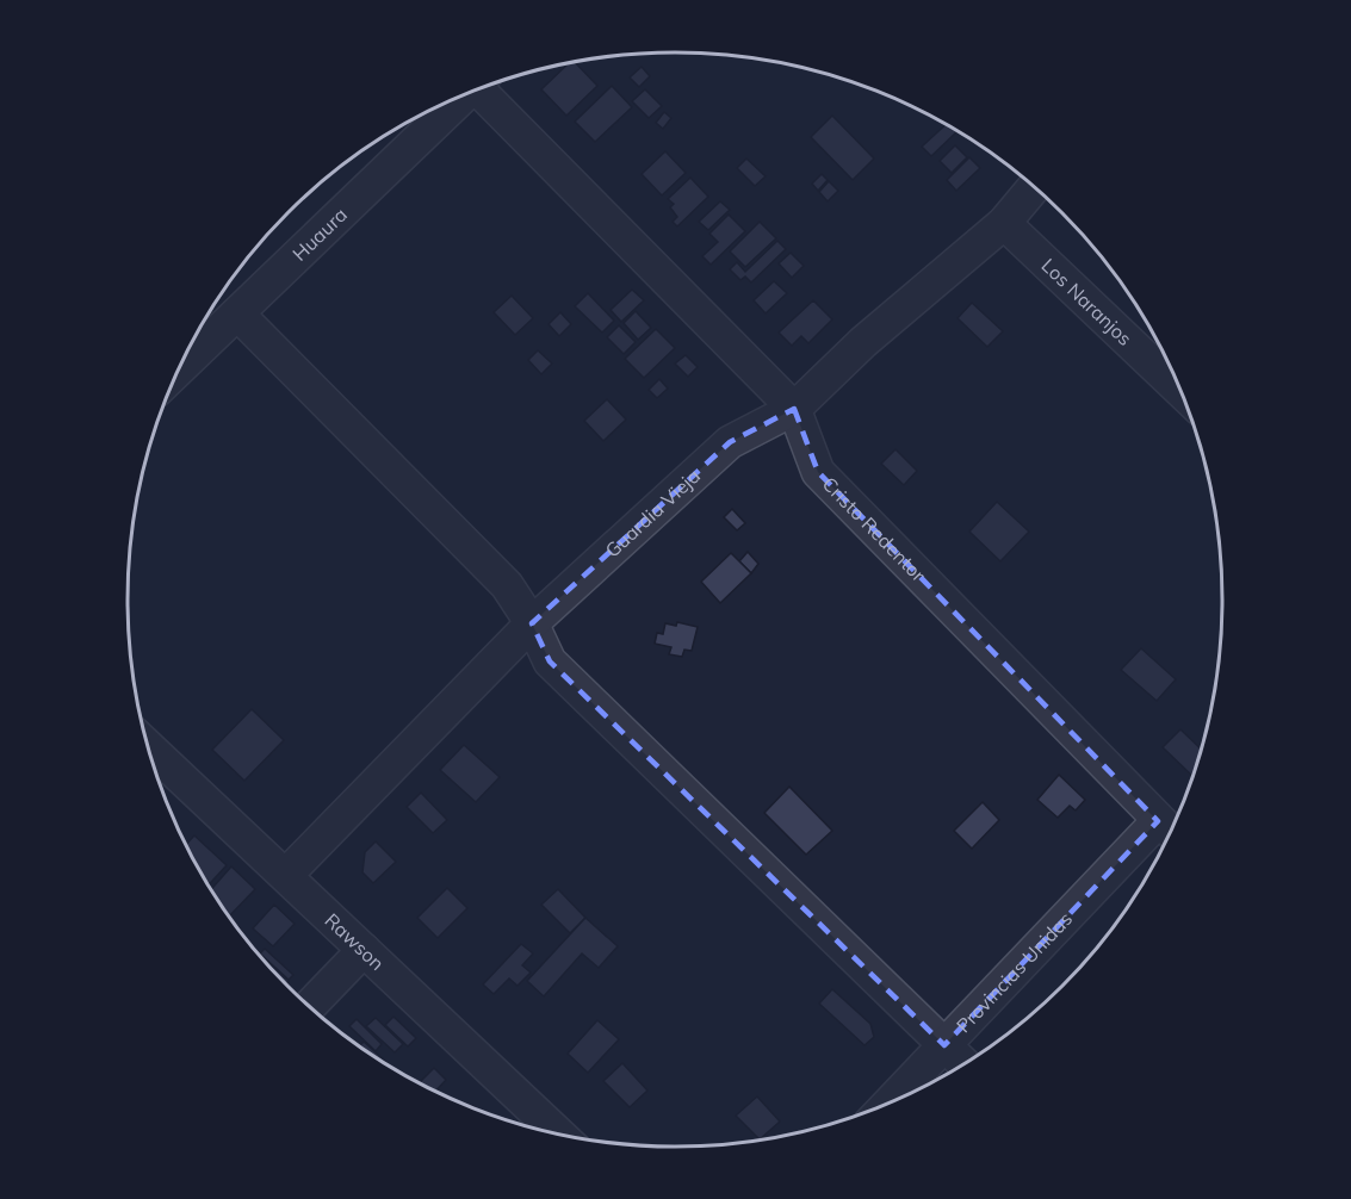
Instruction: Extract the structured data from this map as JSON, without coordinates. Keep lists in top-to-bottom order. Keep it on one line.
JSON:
{"streets":{"street":["Huaura","Los Naranjos","Guardia Vieja","Cristo Redentor","Rawson","Provincias Unidas"]},"crossings":[["Los Naranjos","Guardia Vieja"],["Guardia Vieja","Cristo Redentor"],["Guardia Vieja","Rawson"],["Cristo Redentor","Provincias Unidas"]]}
